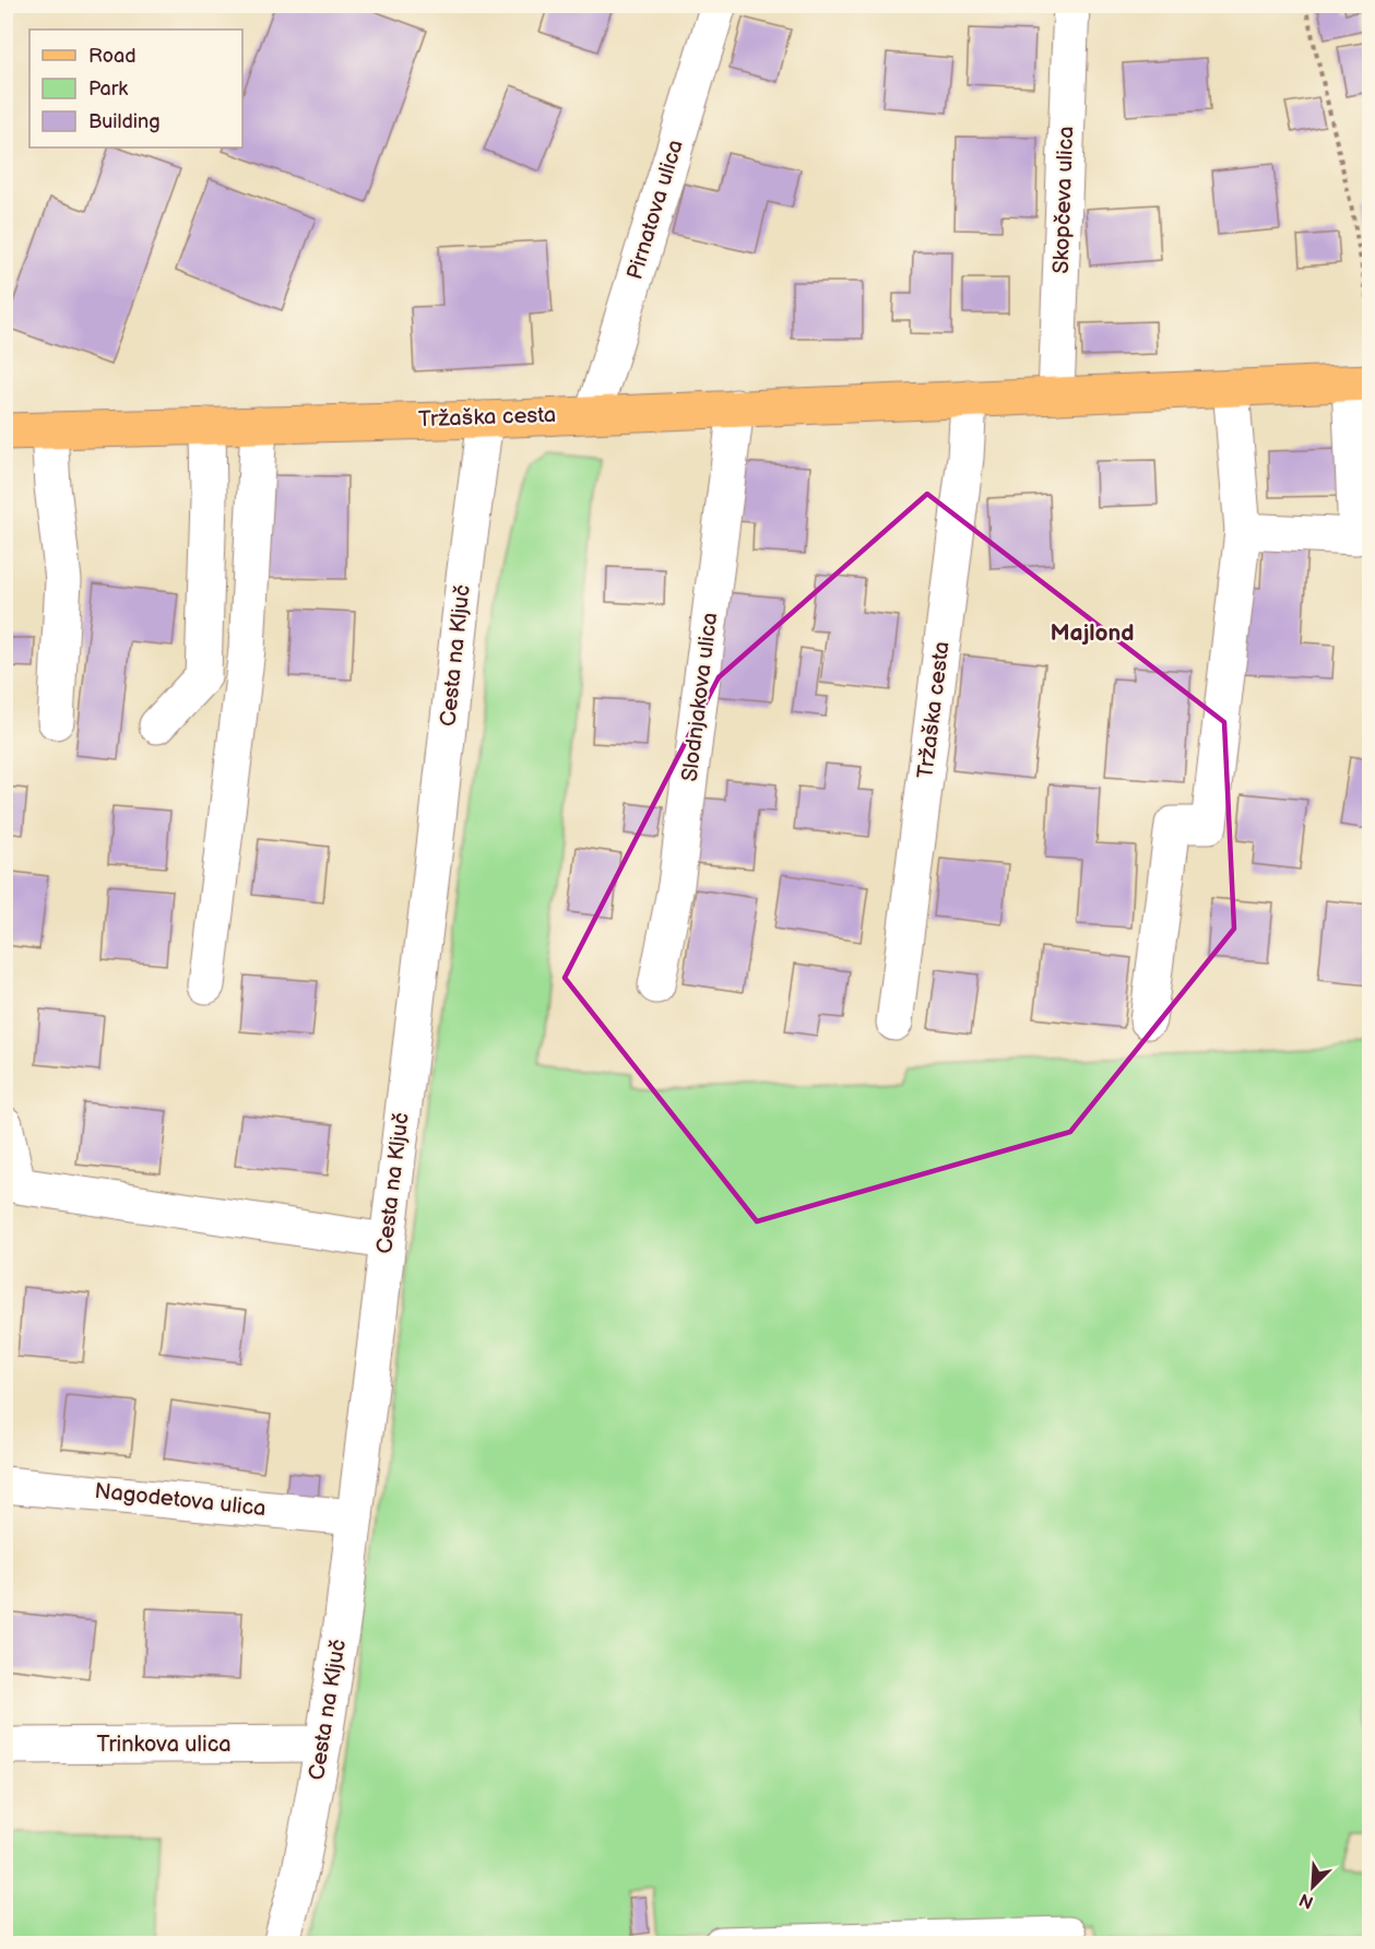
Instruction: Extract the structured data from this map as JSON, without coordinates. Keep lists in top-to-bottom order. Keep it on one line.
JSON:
{"streets":{"main road":["Tržaška cesta"],"street":["Skopčeva ulica","Pirnatova ulica","Cesta na Ključ","Slodnjakova ulica","Nagodetova ulica","Trinkova ulica"]},"crossings":[["Skopčeva ulica","Tržaška cesta"],["Pirnatova ulica","Tržaška cesta"],["Tržaška cesta","Cesta na Ključ"],["Tržaška cesta","Slodnjakova ulica"],["Cesta na Ključ","Nagodetova ulica"],["Cesta na Ključ","Trinkova ulica"]],"districts":["Majlond"],"legend":["Road","Park","Building"],"north":"bottom left"}
